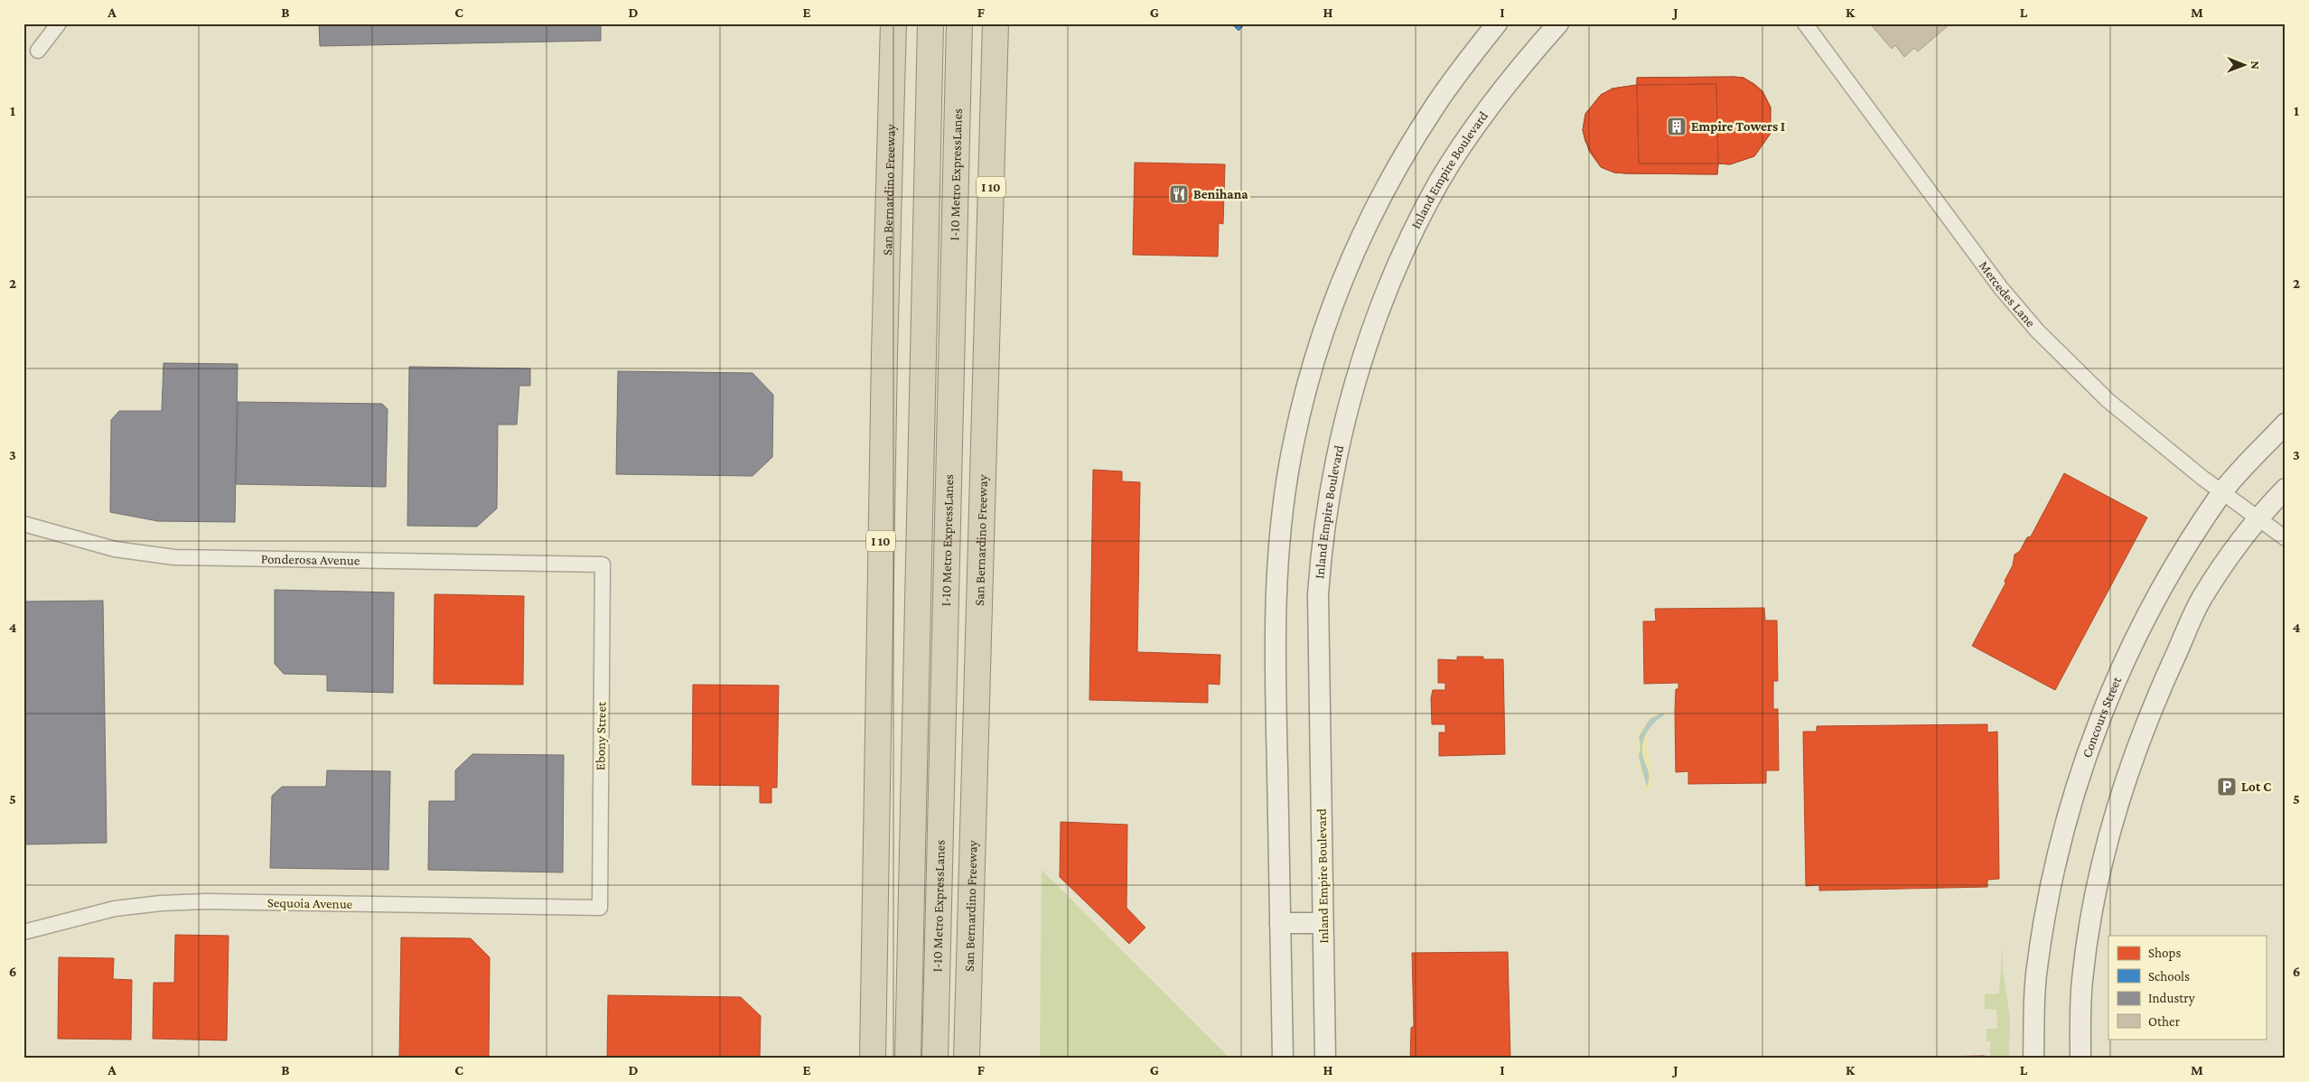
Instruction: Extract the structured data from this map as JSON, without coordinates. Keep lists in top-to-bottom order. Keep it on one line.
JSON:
{"streets":{"highway":["I-10 Metro ExpressLanes","I 10","San Bernardino Freeway"],"main road":["Inland Empire Boulevard","Concours Street"],"street":["Mercedes Lane","Ponderosa Avenue","Ebony Street","Sequoia Avenue"]},"crossings":[["Mercedes Lane","Concours Street"],["Ponderosa Avenue","Ebony Street"],["Ebony Street","Sequoia Avenue"]],"places":{"building":["Empire Towers I"],"restaurant":["Benihana"],"parking":["Lot C"]},"legend":["Shops","Schools","Industry","Other"],"north":"right","grid":{"columns":["A","B","C","D","E","F","G","H","I","J","K","L","M"],"rows":["1","2","3","4","5","6"]}}
